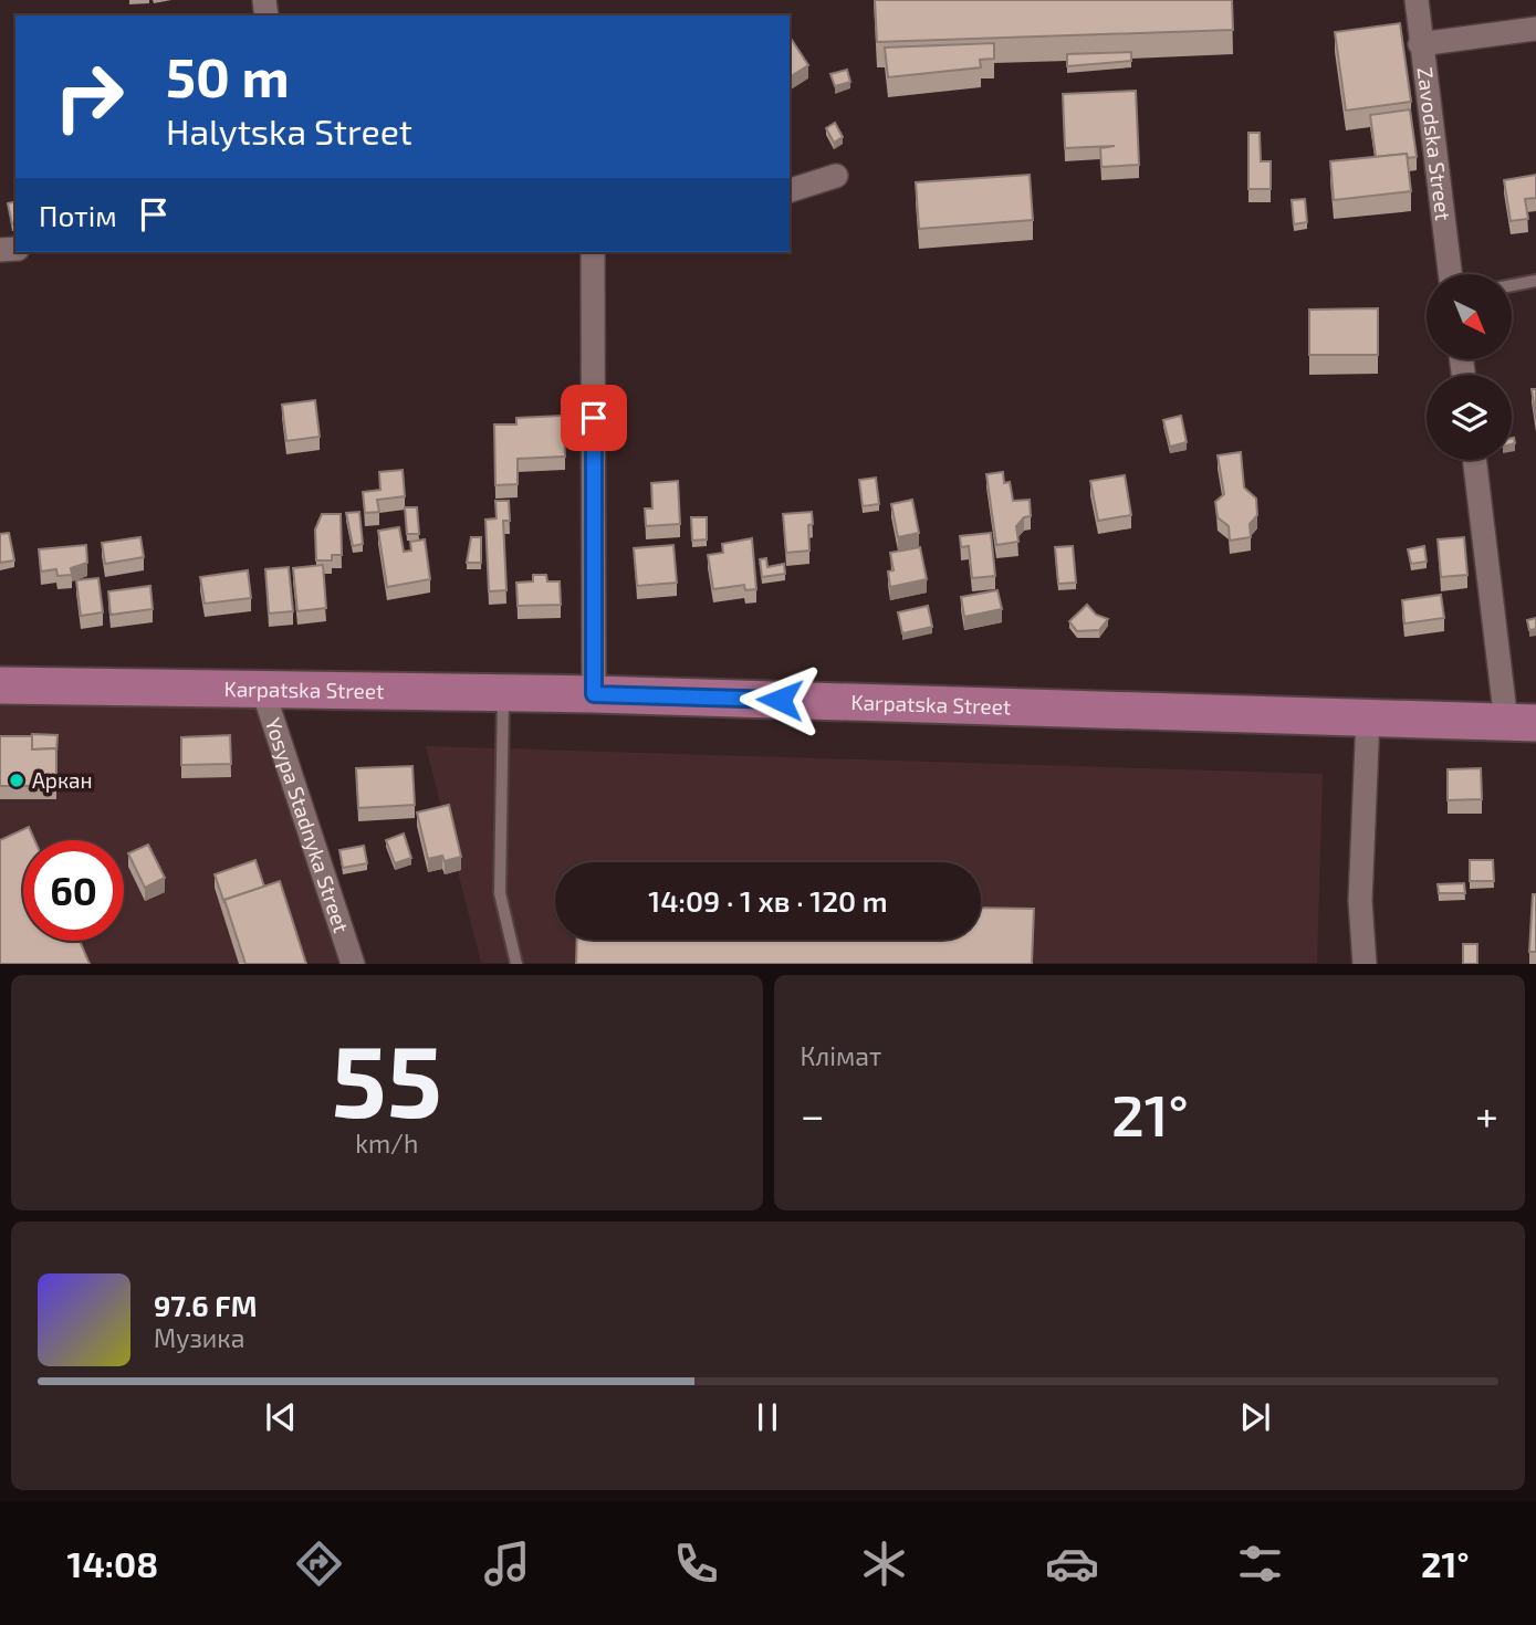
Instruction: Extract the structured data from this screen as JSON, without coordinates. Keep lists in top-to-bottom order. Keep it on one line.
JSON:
{"streets":{"main road":["Karpatska Street"],"street":["Zavodska Street","Yosypa Stadnyka Street"]},"crossings":[["Karpatska Street","Yosypa Stadnyka Street"]],"places":["Аркан"],"north":"bottom right","page":{"turn":["50 m","Halytska Street"],"then":"Потім","limit":"60","trip":"14:09 · 1 хв · 120 m","tile":[["55","km/h"],"Клімат"],"heat":["−","21°","+"],"song":["97.6 FM","Музика"],"tabs":["14:08","21°"]}}
